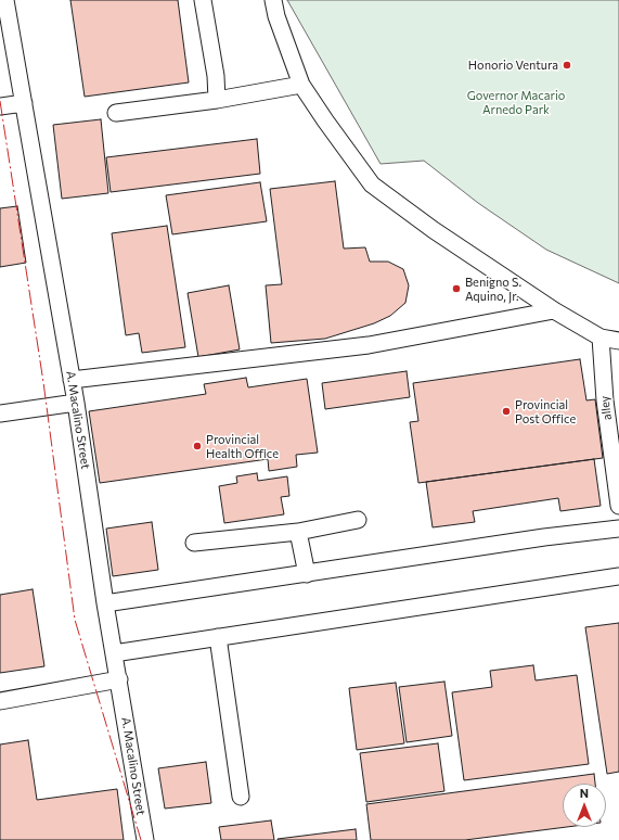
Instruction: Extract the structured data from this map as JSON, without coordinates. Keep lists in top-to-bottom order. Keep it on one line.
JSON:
{"streets":{"lane":["alley","A. Macalino Street"]},"parks":["Governor Macario Arnedo Park"],"places":["Honorio Ventura","Benigno S. Aquino, Jr.","Provincial Post Office","Provincial Health Office"],"north":"top"}
